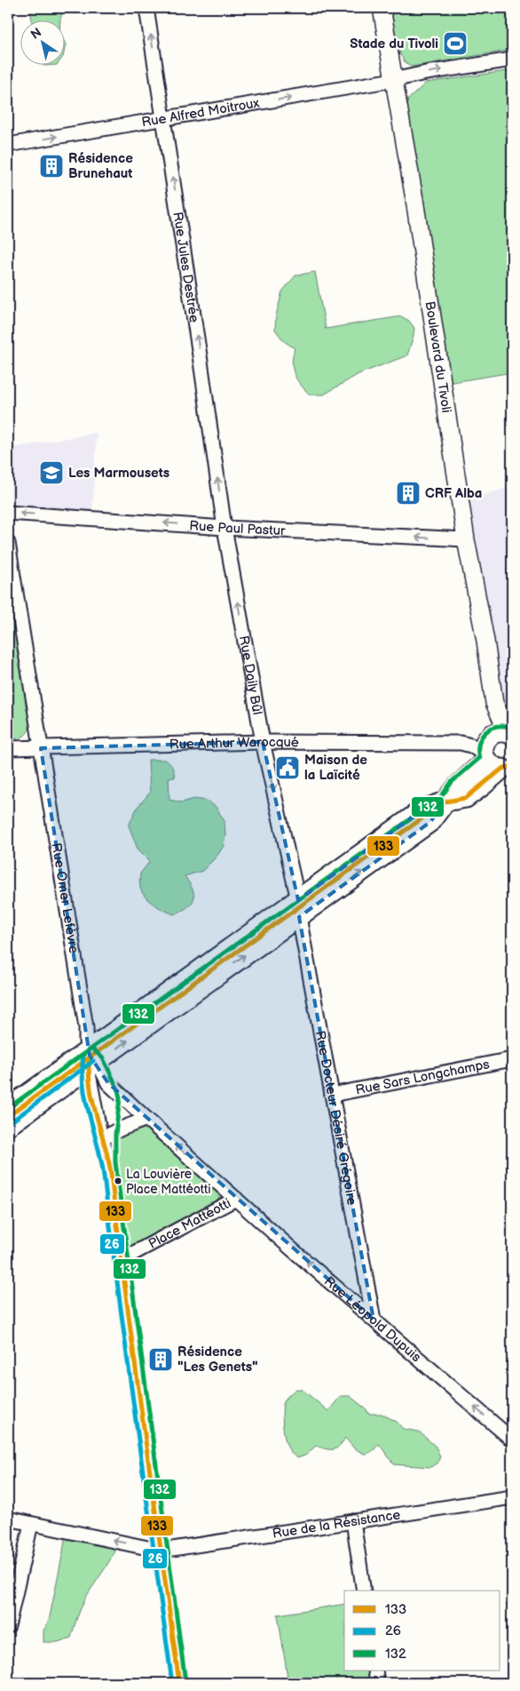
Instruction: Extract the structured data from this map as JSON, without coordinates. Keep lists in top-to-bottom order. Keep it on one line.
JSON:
{"streets":{"street":["Rue Alfred Moitroux","Rue Jules Destrée","Boulevard du Tivoli","Rue Paul Pastur","Rue Daily Bûl","Rue Arthur Warocqué","Rue Omer Lefèvre","Rue Sars Longchamps","Rue Docteur Désiré Grégoire","Place Mattéotti","Rue Léopold Dupuis","Rue de la Résistance"]},"crossings":[["Rue Alfred Moitroux","Rue Jules Destrée"],["Rue Alfred Moitroux","Boulevard du Tivoli"],["Rue Jules Destrée","Rue Paul Pastur"],["Rue Jules Destrée","Rue Daily Bûl"],["Boulevard du Tivoli","Rue Paul Pastur"],["Boulevard du Tivoli","Rue Arthur Warocqué"],["Rue Paul Pastur","Rue Daily Bûl"],["Rue Daily Bûl","Rue Arthur Warocqué"],["Rue Daily Bûl","Rue Docteur Désiré Grégoire"],["Rue Arthur Warocqué","Rue Omer Lefèvre"],["Rue Omer Lefèvre","Place Mattéotti"],["Rue Sars Longchamps","Rue Docteur Désiré Grégoire"],["Rue Docteur Désiré Grégoire","Rue Léopold Dupuis"],["Place Mattéotti","Rue Léopold Dupuis"]],"one_way":["Rue Alfred Moitroux","Rue Jules Destrée","Rue Paul Pastur","Place Mattéotti","Rue Léopold Dupuis"],"places":{"sports":["Stade du Tivoli"],"building":["Résidence Brunehaut","CRF Alba","Résidence \"Les Genets\""],"school or university":["Les Marmousets"],"public building":["Maison de la Laïcité"],"other":["La Louvière Place Mattéotti"]},"lines":["transit line 132","transit line 133","transit line 26"],"legend":["133","26","132"],"north":"top left"}
